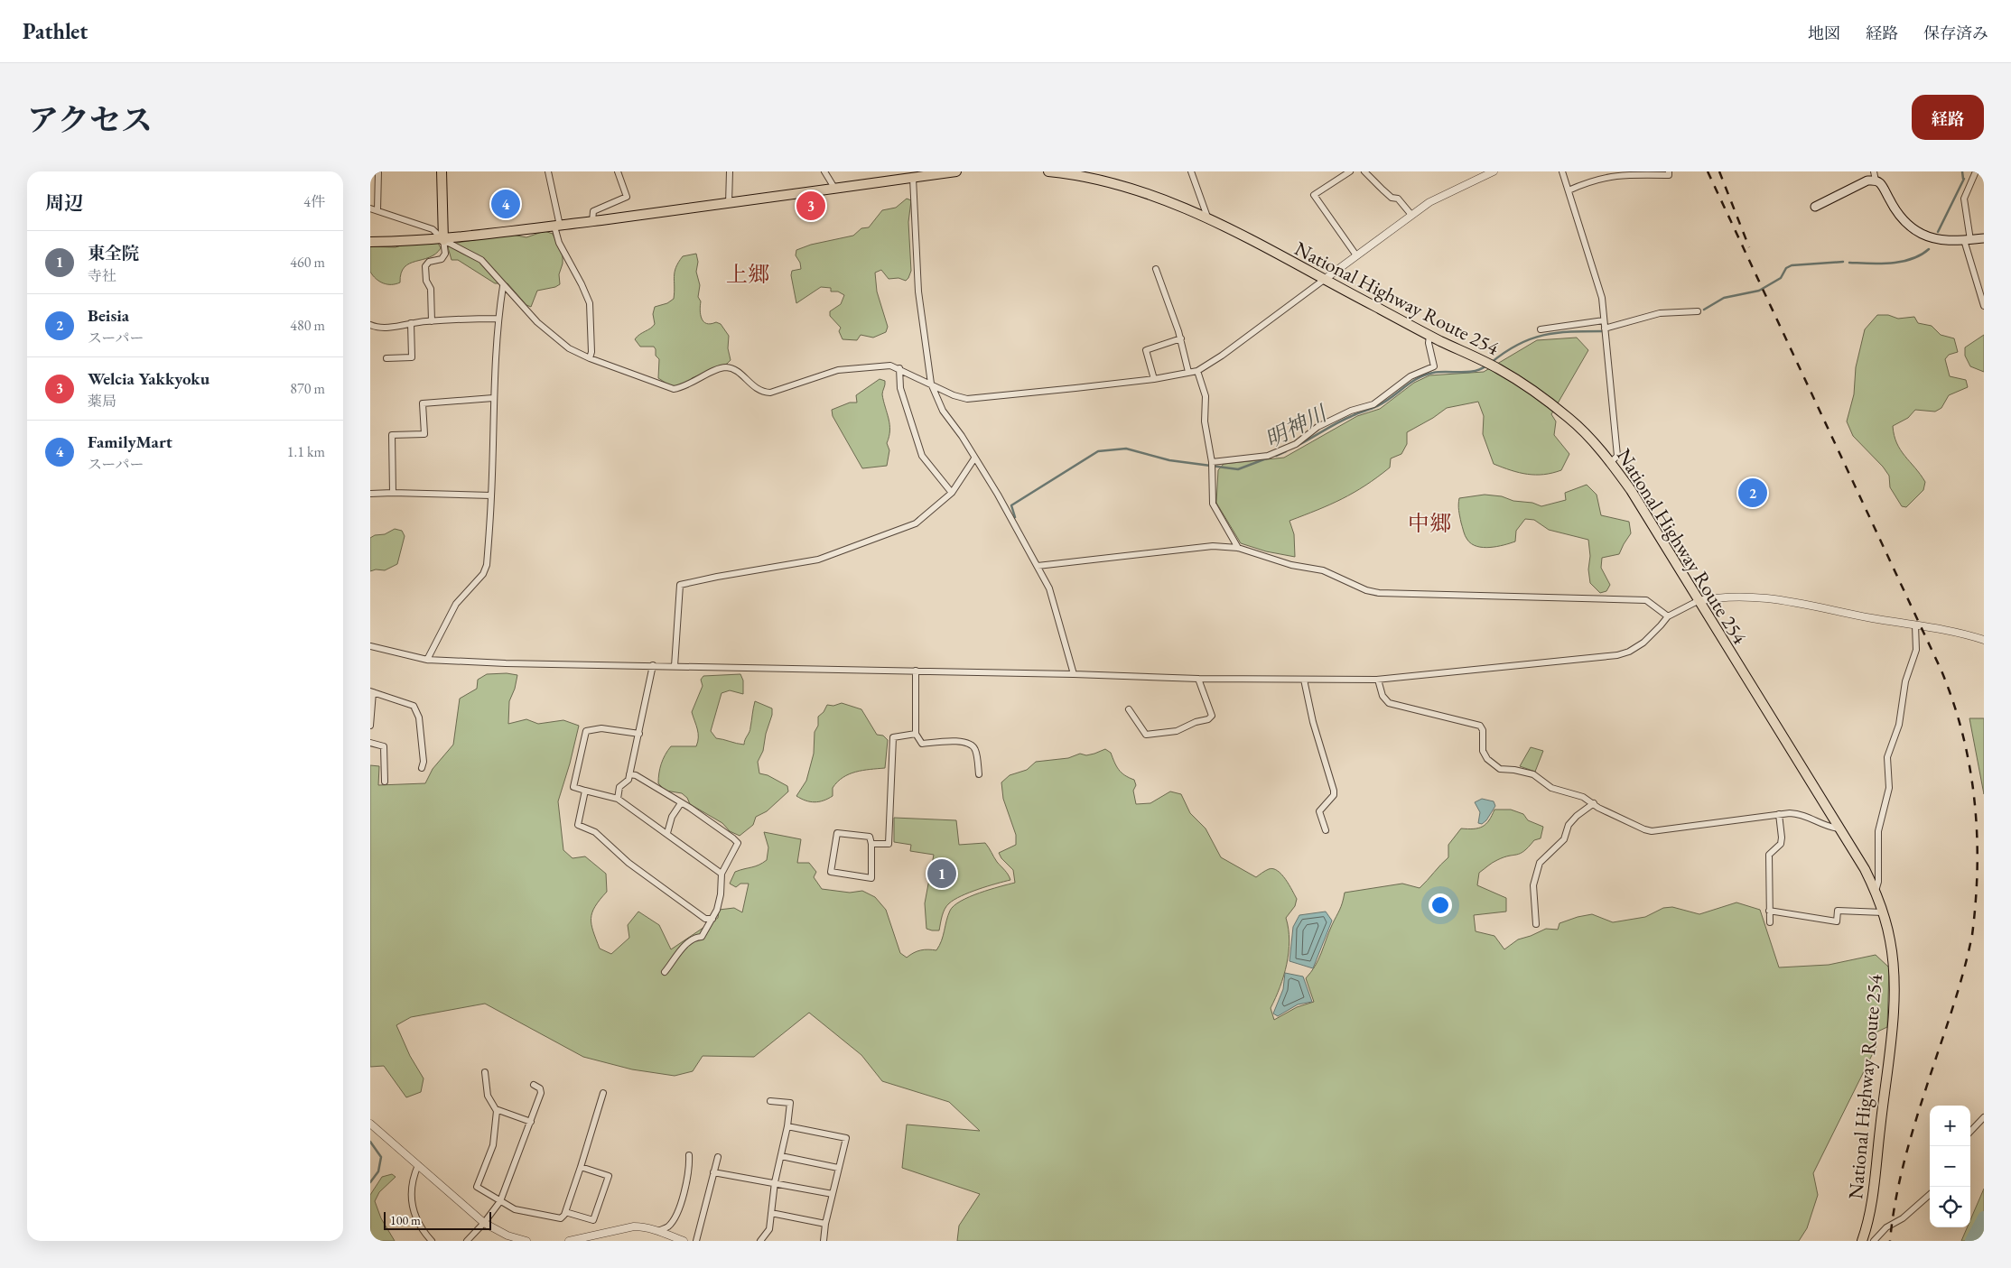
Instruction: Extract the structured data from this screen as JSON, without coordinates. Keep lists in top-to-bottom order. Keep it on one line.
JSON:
{"streets":{"main road":["National Highway Route 254"]},"districts":["上郷","中郷"],"water":["明神川"],"scale_bar":"100 m","page":{"header":"Pathlet","nav":["地図","経路","保存済み"],"title":"アクセス","buttons":"経路","heading":["周辺","4件"],"pins":["4","3","2","1"],"list":[{"mark":"1","name":"東全院","note":"寺社","value":"460 m"},{"mark":"2","name":"Beisia","note":"スーパー","value":"480 m"},{"mark":"3","name":"Welcia Yakkyoku","note":"薬局","value":"870 m"},{"mark":"4","name":"FamilyMart","note":"スーパー","value":"1.1 km"}],"map_buttons":["+","−"],"scale":"100 m"}}
